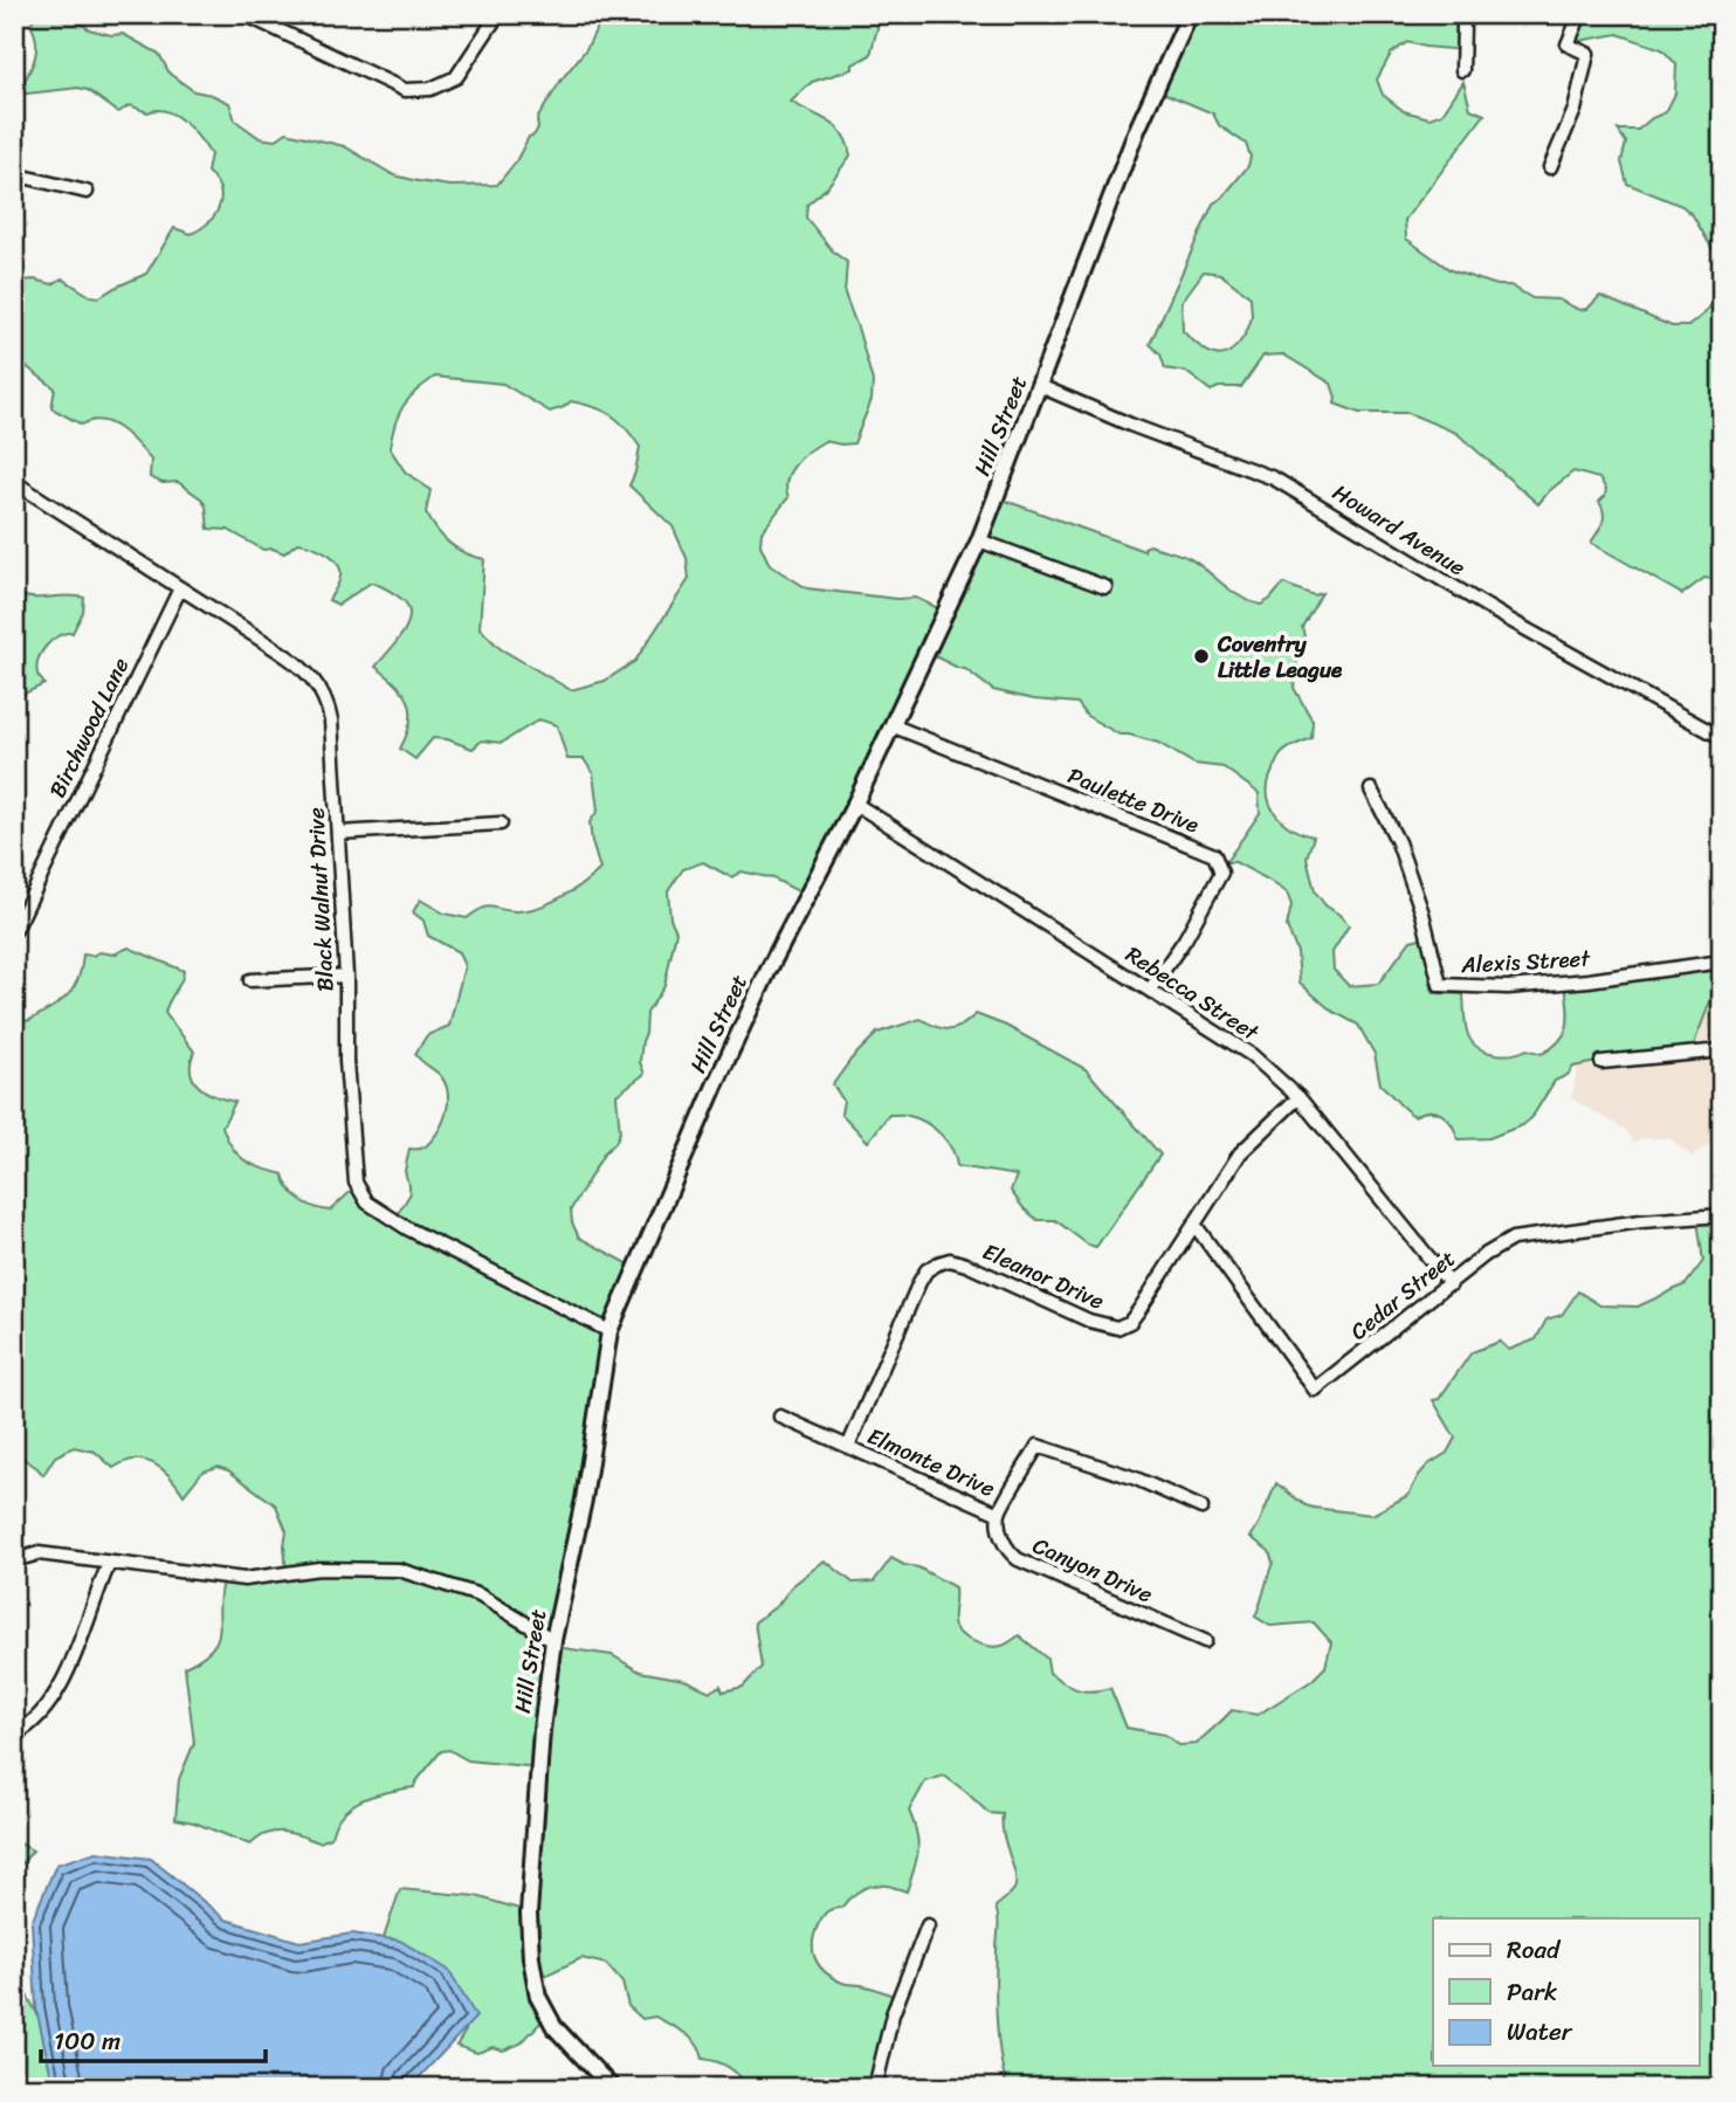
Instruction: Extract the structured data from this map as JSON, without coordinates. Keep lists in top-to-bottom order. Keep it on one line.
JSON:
{"streets":{"street":["Hill Street","Howard Avenue","Birchwood Lane","Paulette Drive","Black Walnut Drive","Alexis Street","Rebecca Street","Eleanor Drive","Cedar Street","Elmonte Drive","Canyon Drive"]},"crossings":[["Hill Street","Howard Avenue"],["Hill Street","Paulette Drive"],["Hill Street","Black Walnut Drive"],["Hill Street","Rebecca Street"],["Birchwood Lane","Black Walnut Drive"],["Paulette Drive","Rebecca Street"],["Rebecca Street","Eleanor Drive"],["Rebecca Street","Cedar Street"],["Eleanor Drive","Cedar Street"],["Eleanor Drive","Elmonte Drive"],["Elmonte Drive","Canyon Drive"]],"places":["Coventry Little League"],"legend":["Road","Park","Water"],"scale_bar":"100 m"}
